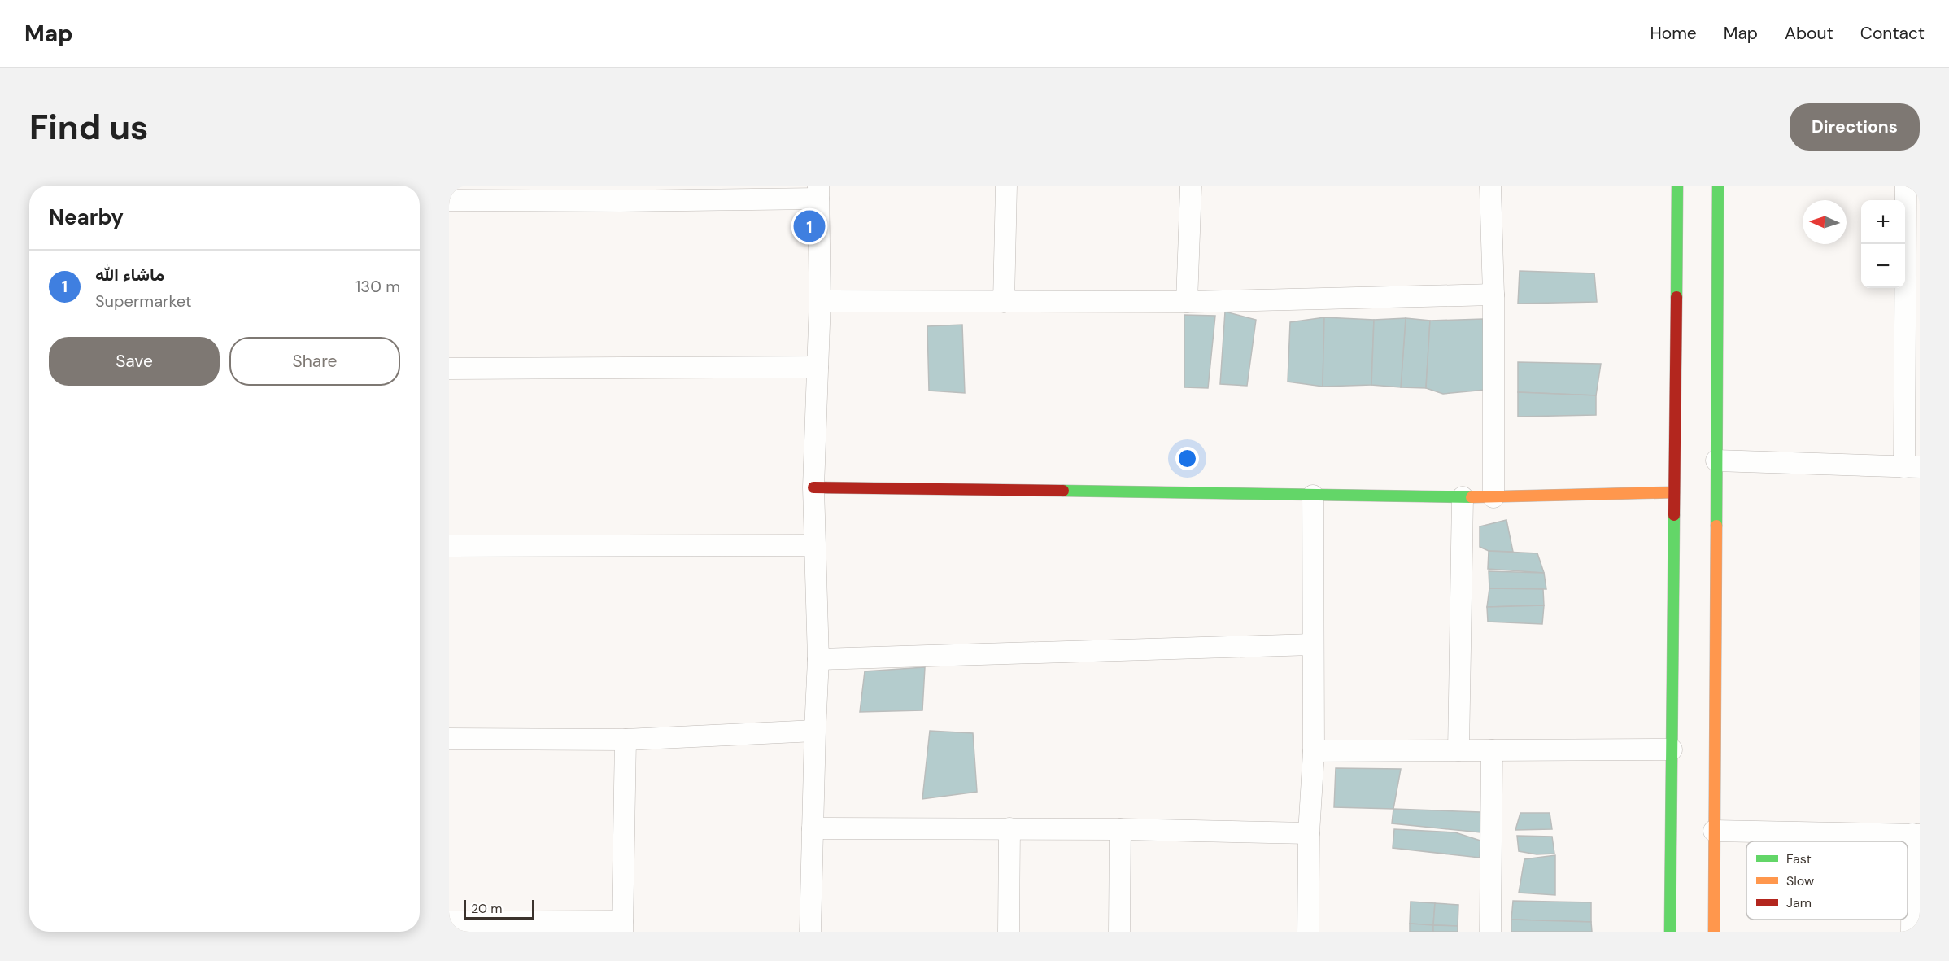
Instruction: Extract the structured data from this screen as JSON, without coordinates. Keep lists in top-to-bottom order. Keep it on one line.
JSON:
{"legend":["Fast","Slow","Jam"],"scale_bar":"20 m","north":"left","page":{"header":"Map","nav":["Home","Map","About","Contact"],"buttons":["Directions",["Save","Share"]],"title":"Find us","heading":"Nearby","map_buttons":["+","−"],"pins":"1","list":[{"mark":"1","name":"ماشاء الله","note":"Supermarket","value":"130 m"}],"scale":"20 m"}}
